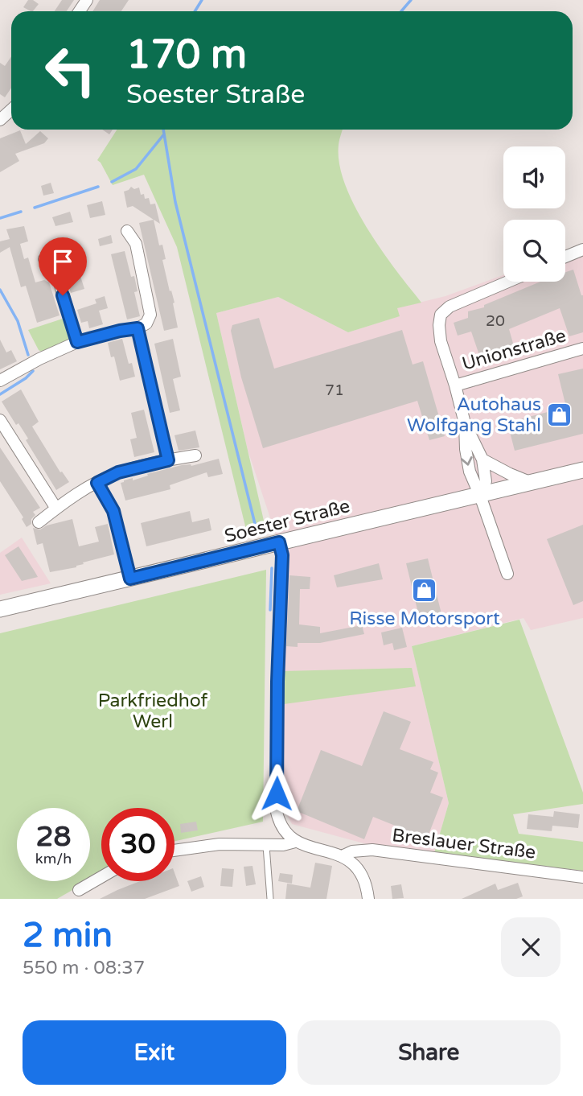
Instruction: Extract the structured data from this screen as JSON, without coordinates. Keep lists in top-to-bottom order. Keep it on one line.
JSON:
{"streets":{"main road":["Soester Straße"],"street":["Unionstraße","Breslauer Straße"]},"crossings":[["Unionstraße","Soester Straße"]],"parks":["Parkfriedhof Werl"],"places":{"shop":["Autohaus Wolfgang Stahl","Risse Motorsport"]},"house_numbers":["20","71"],"page":{"turn":["170 m","Soester Straße"],"speed":"28 km/h","limit":"30","heading":["2 min","550 m · 08:37"],"buttons":["Exit","Share"]}}
